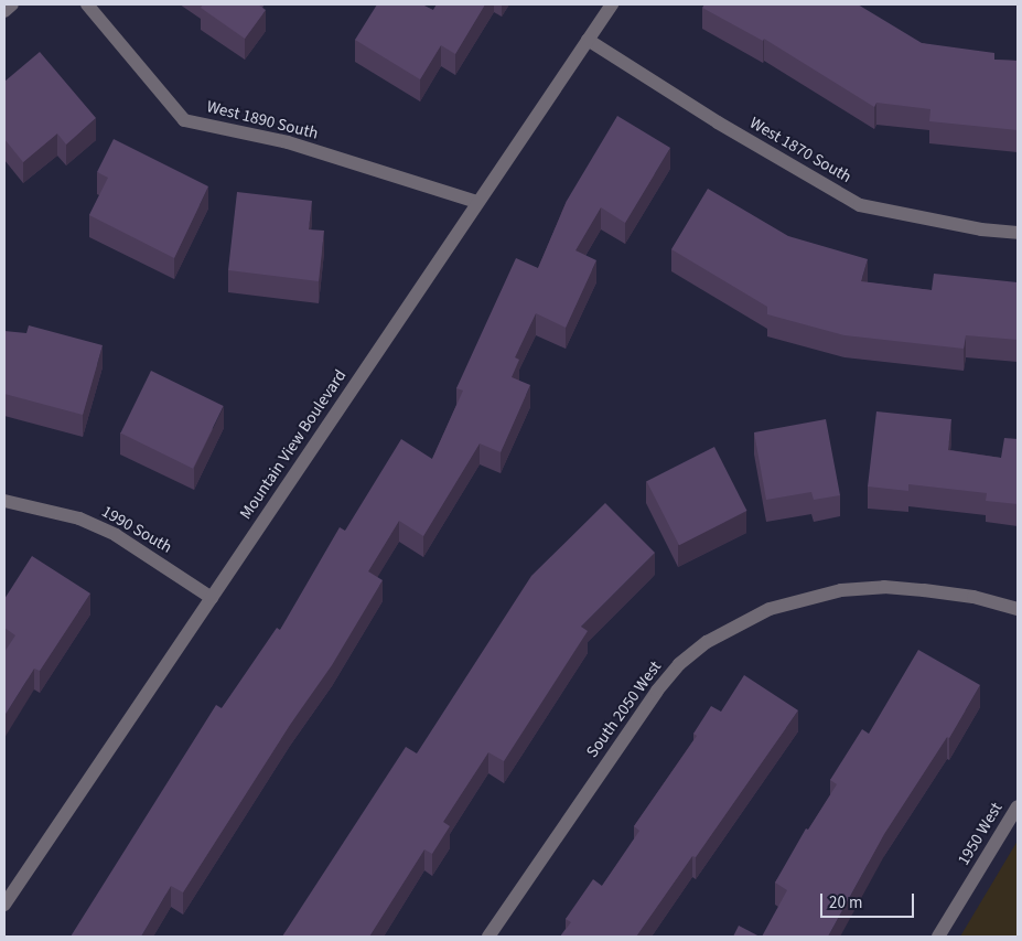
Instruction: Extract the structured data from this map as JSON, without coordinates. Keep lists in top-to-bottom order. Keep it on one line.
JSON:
{"streets":{"street":["West 1890 South","West 1870 South","Mountain View Boulevard","1990 South","South 2050 West","1950 West"]},"crossings":[["West 1890 South","Mountain View Boulevard"],["West 1870 South","Mountain View Boulevard"],["Mountain View Boulevard","1990 South"]],"scale_bar":"20 m"}
